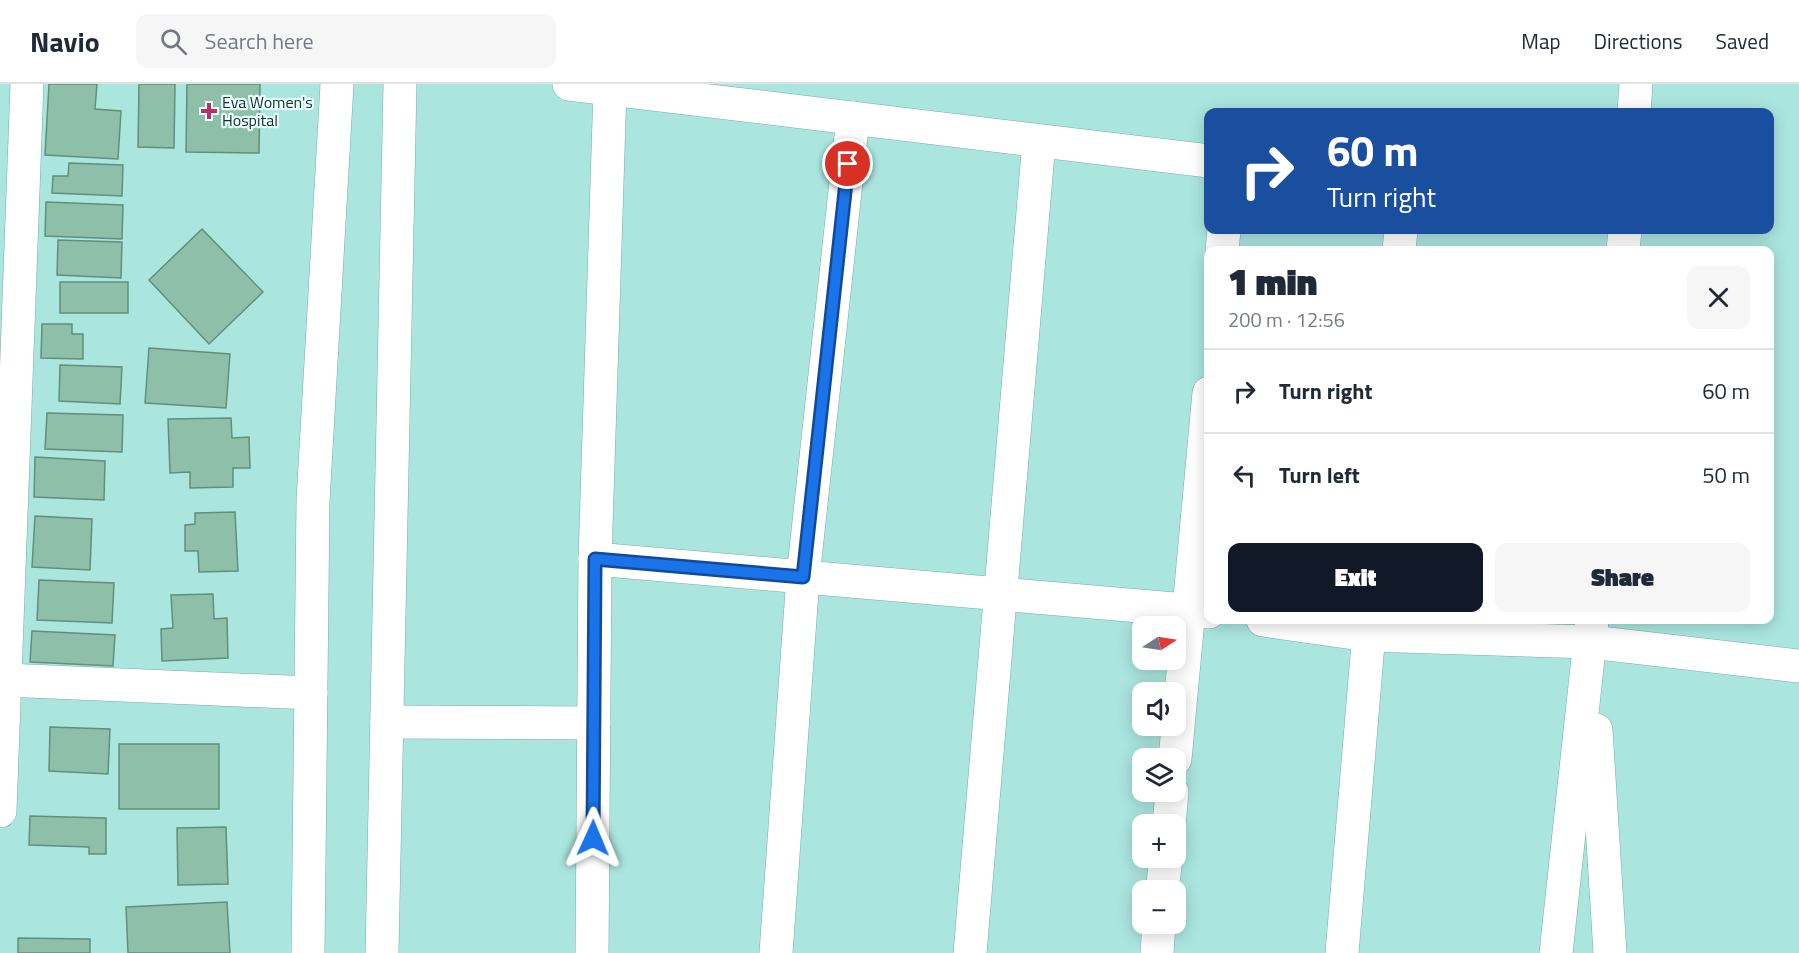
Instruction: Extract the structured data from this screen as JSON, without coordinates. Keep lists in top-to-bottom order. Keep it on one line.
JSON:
{"places":{"health":["Eva Women's Hospital"]},"north":"right","page":{"header":"Navio","search":"Search here","nav":["Map","Directions","Saved"],"turn":["60 m","Turn right"],"heading":["1 min","200 m · 12:56"],"list":[{"name":"Turn right","value":"60 m"},{"name":"Turn left","value":"50 m"}],"buttons":["Exit","Share"],"map_buttons":["+","−"]}}
